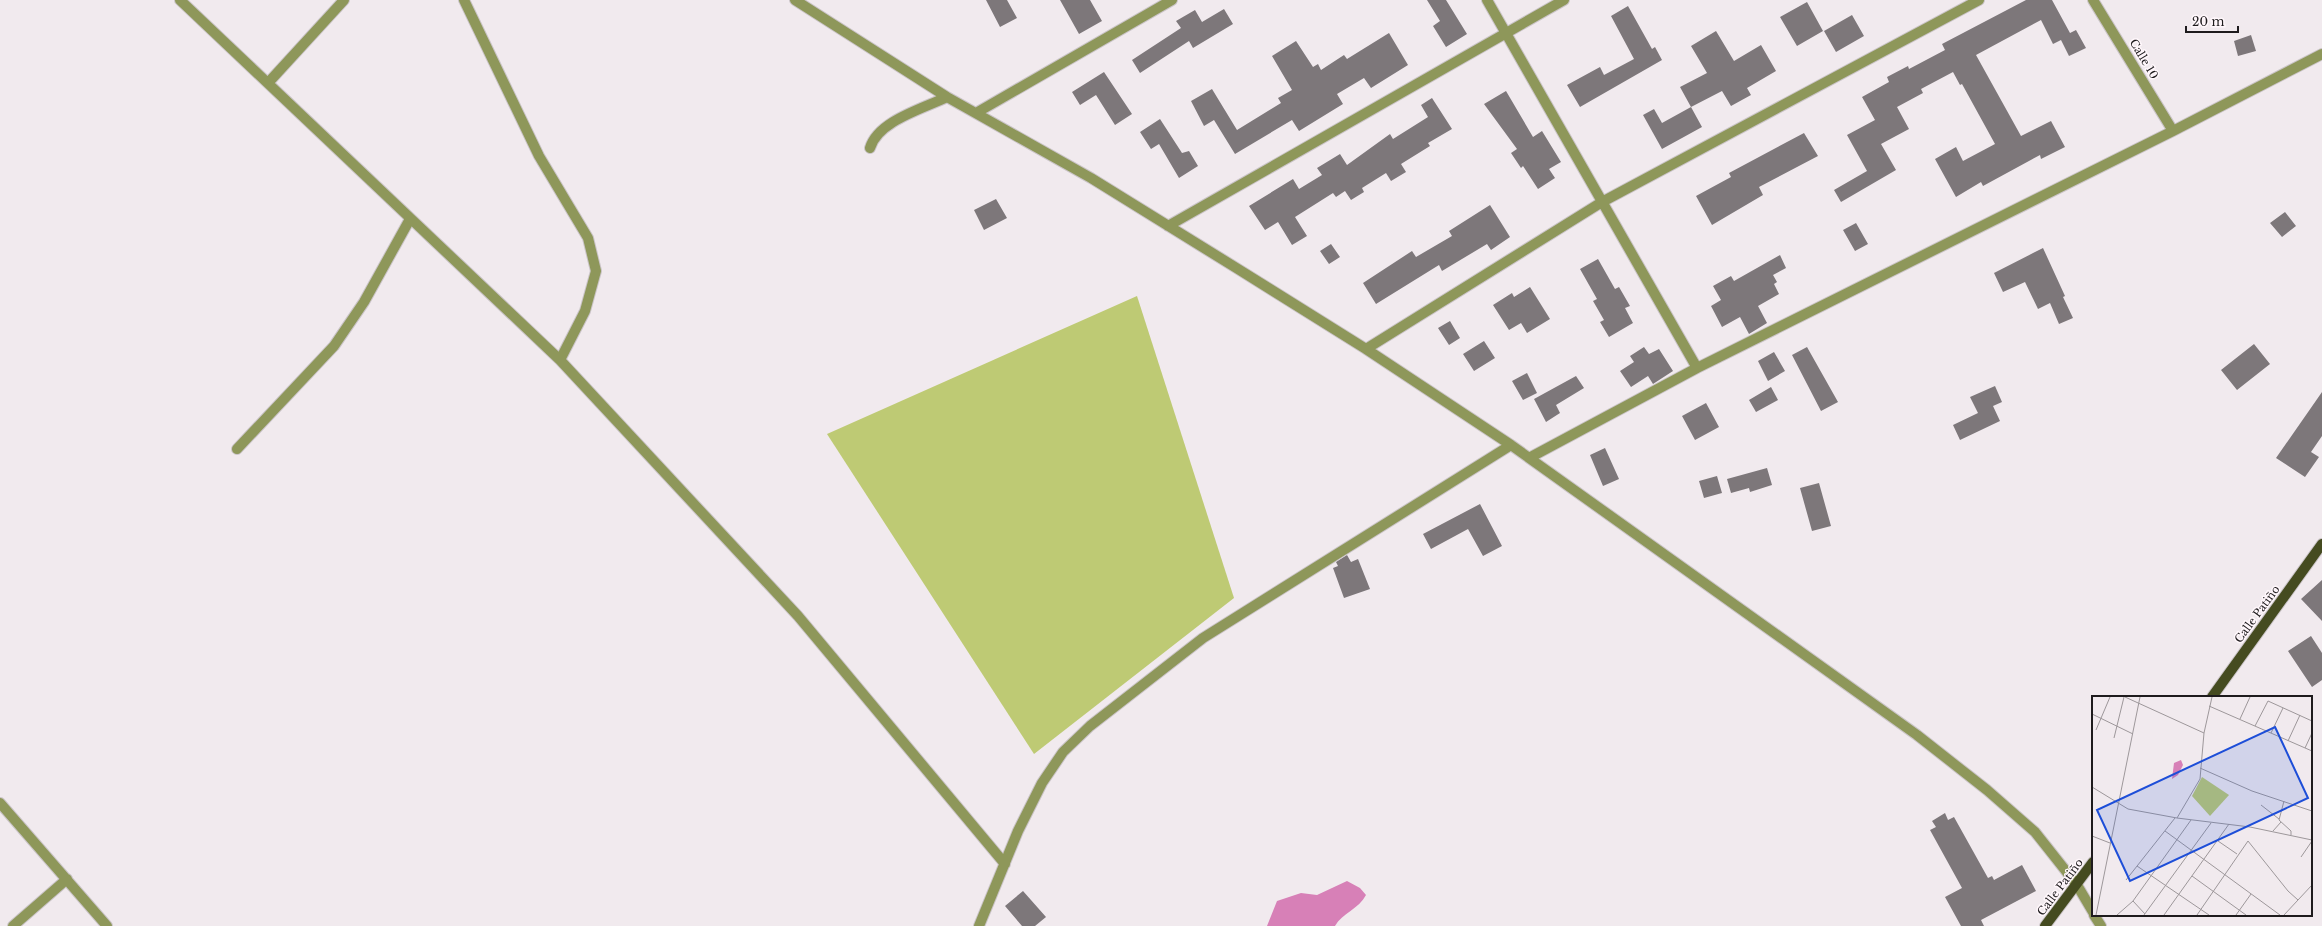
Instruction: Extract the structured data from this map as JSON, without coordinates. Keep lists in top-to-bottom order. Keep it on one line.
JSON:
{"streets":{"main road":["Calle Patiño"],"street":["Calle 10"]},"scale_bar":"20 m"}
